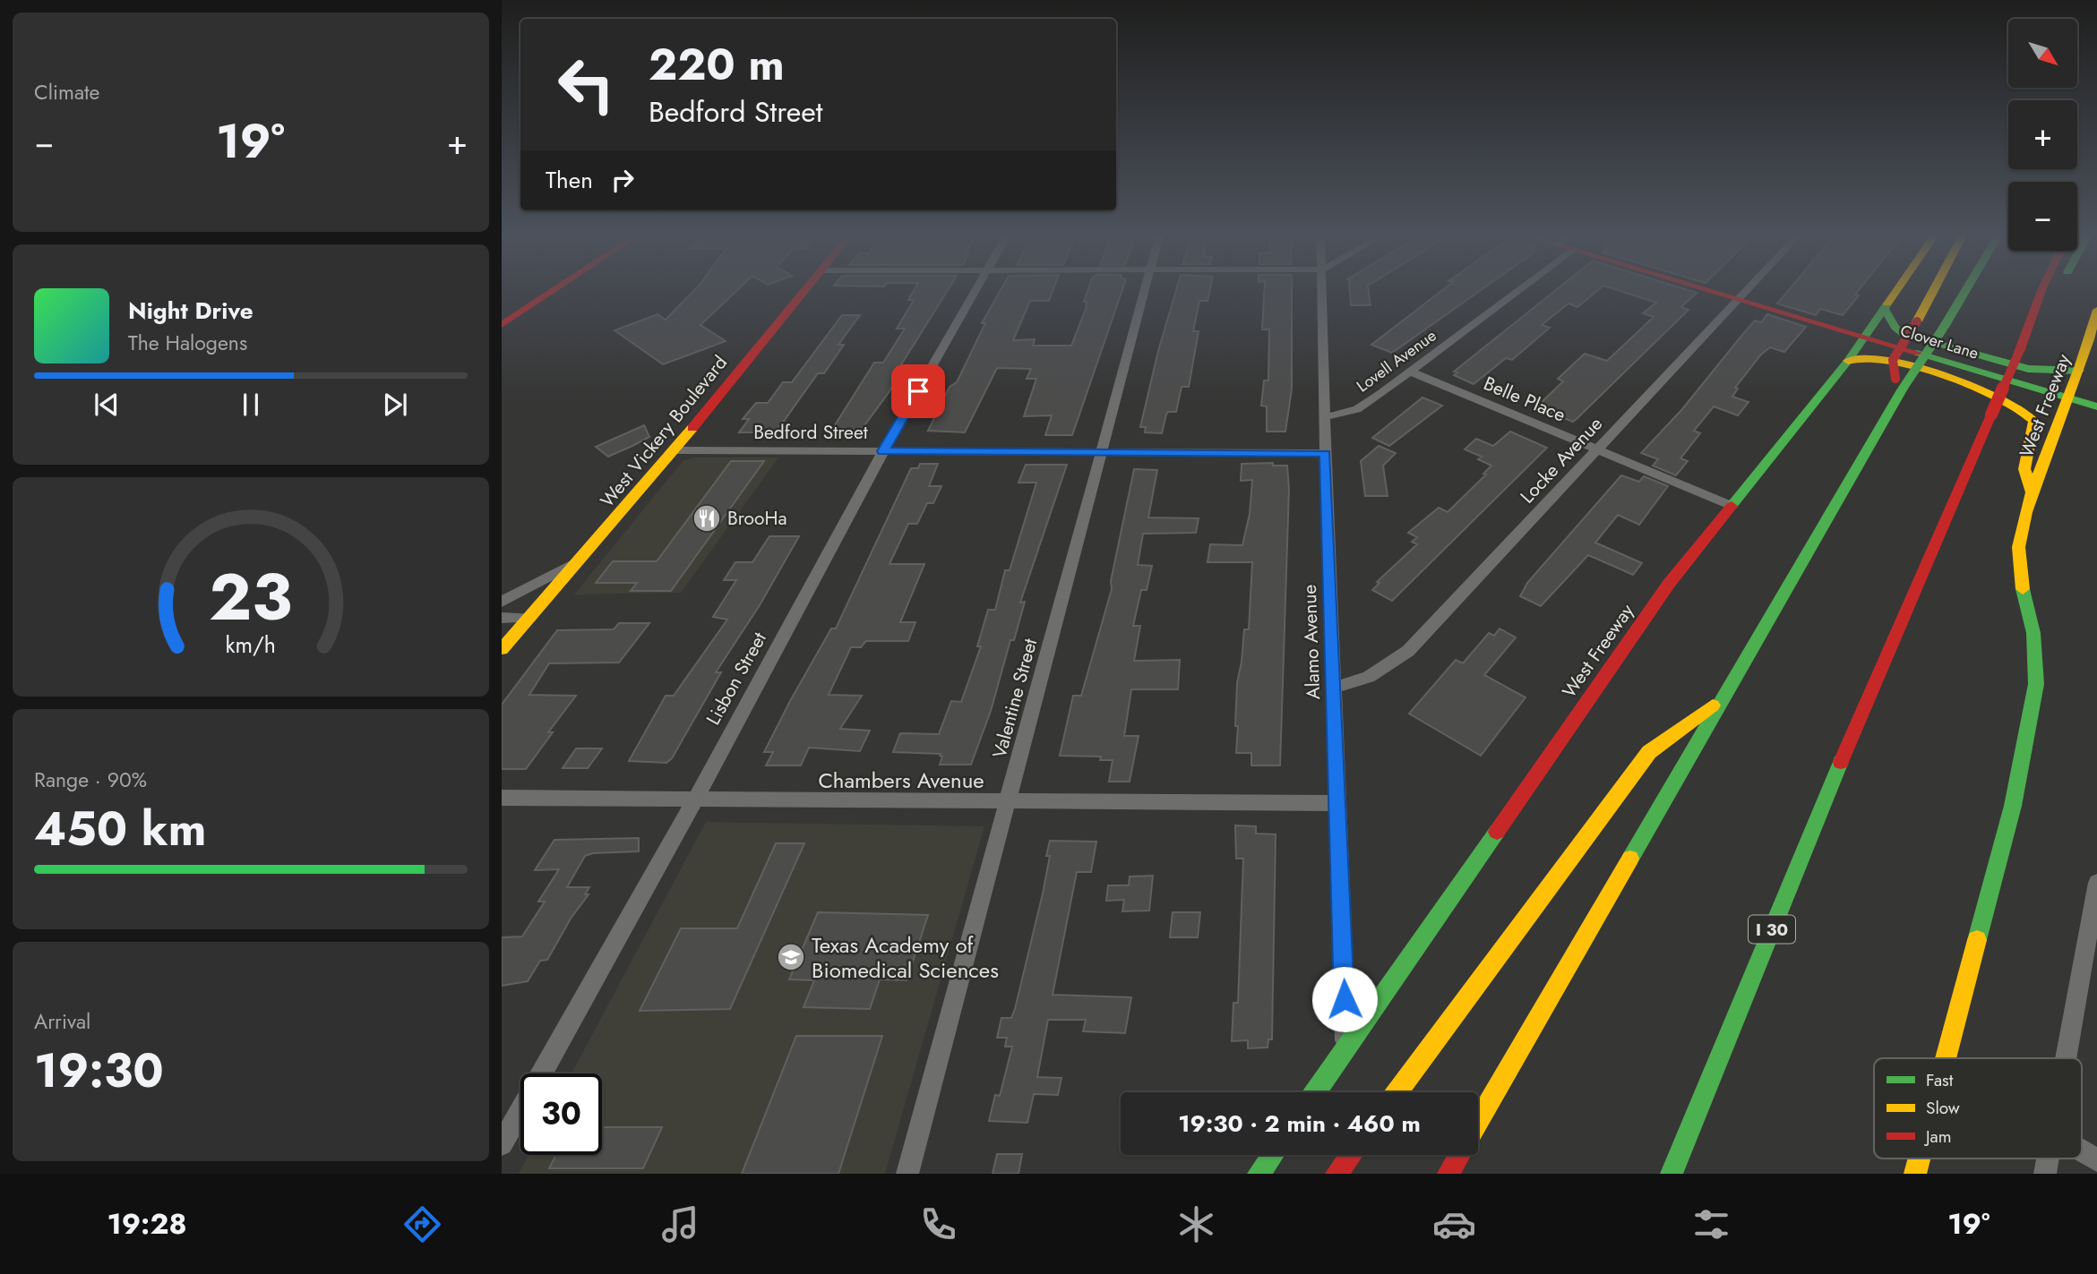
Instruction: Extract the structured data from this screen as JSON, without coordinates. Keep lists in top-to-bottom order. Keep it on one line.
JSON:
{"streets":{"main road":["Clover Lane","West Freeway","West Vickery Boulevard","I 30"],"street":["Lovell Avenue","Belle Place","Bedford Street","Locke Avenue","Alamo Avenue","Lisbon Street","Valentine Street","Chambers Avenue"]},"crossings":[["Clover Lane","West Freeway"],["Clover Lane","Locke Avenue"],["Lovell Avenue","Belle Place"],["Lovell Avenue","Alamo Avenue"],["Belle Place","West Freeway"],["Belle Place","Locke Avenue"],["West Freeway","Alamo Avenue"],["West Vickery Boulevard","Bedford Street"],["Bedford Street","Alamo Avenue"],["Bedford Street","Lisbon Street"],["Bedford Street","Valentine Street"],["Locke Avenue","Alamo Avenue"],["Alamo Avenue","Chambers Avenue"],["Lisbon Street","Chambers Avenue"],["Valentine Street","Chambers Avenue"]],"places":{"restaurant":["BrooHa"],"school or university":["Texas Academy of Biomedical Sciences"]},"legend":["Fast","Slow","Jam"],"north":"bottom right","page":{"tile":["Climate",["Range · 90%","450 km"],["Arrival","19:30"]],"map_buttons":["+","−"],"turn":["220 m","Bedford Street"],"heat":["−","19°","+"],"then":"Then","song":["Night Drive","The Halogens"],"limit":"30","trip":"19:30 · 2 min · 460 m","tabs":["19:28","19°"],"gauge":["23","km/h"]}}
